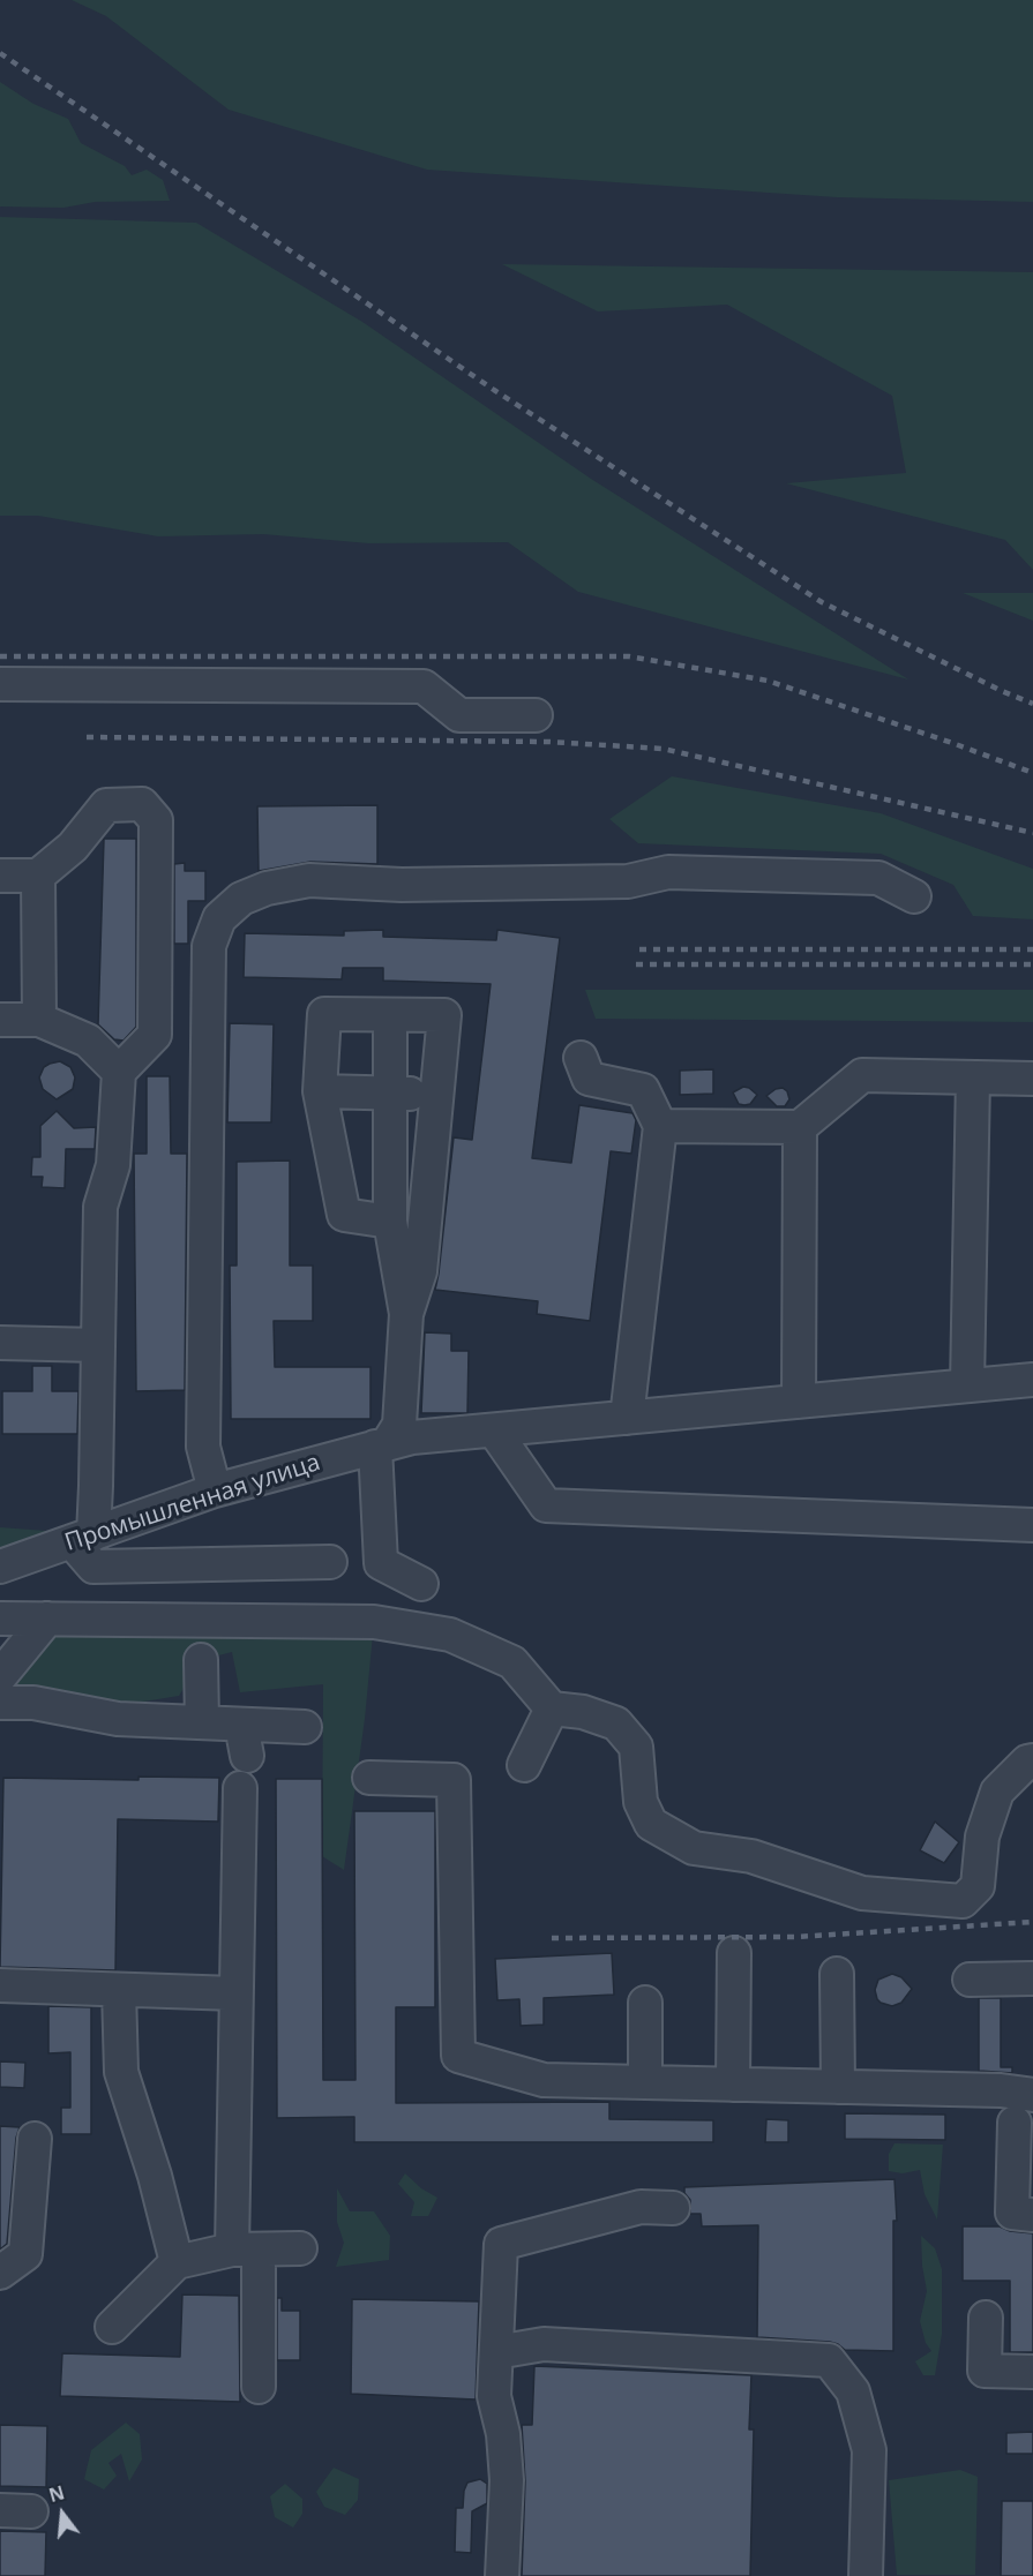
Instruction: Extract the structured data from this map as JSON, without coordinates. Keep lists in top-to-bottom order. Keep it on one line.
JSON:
{"streets":{"street":["Промышленная улица"]},"north":"top"}
